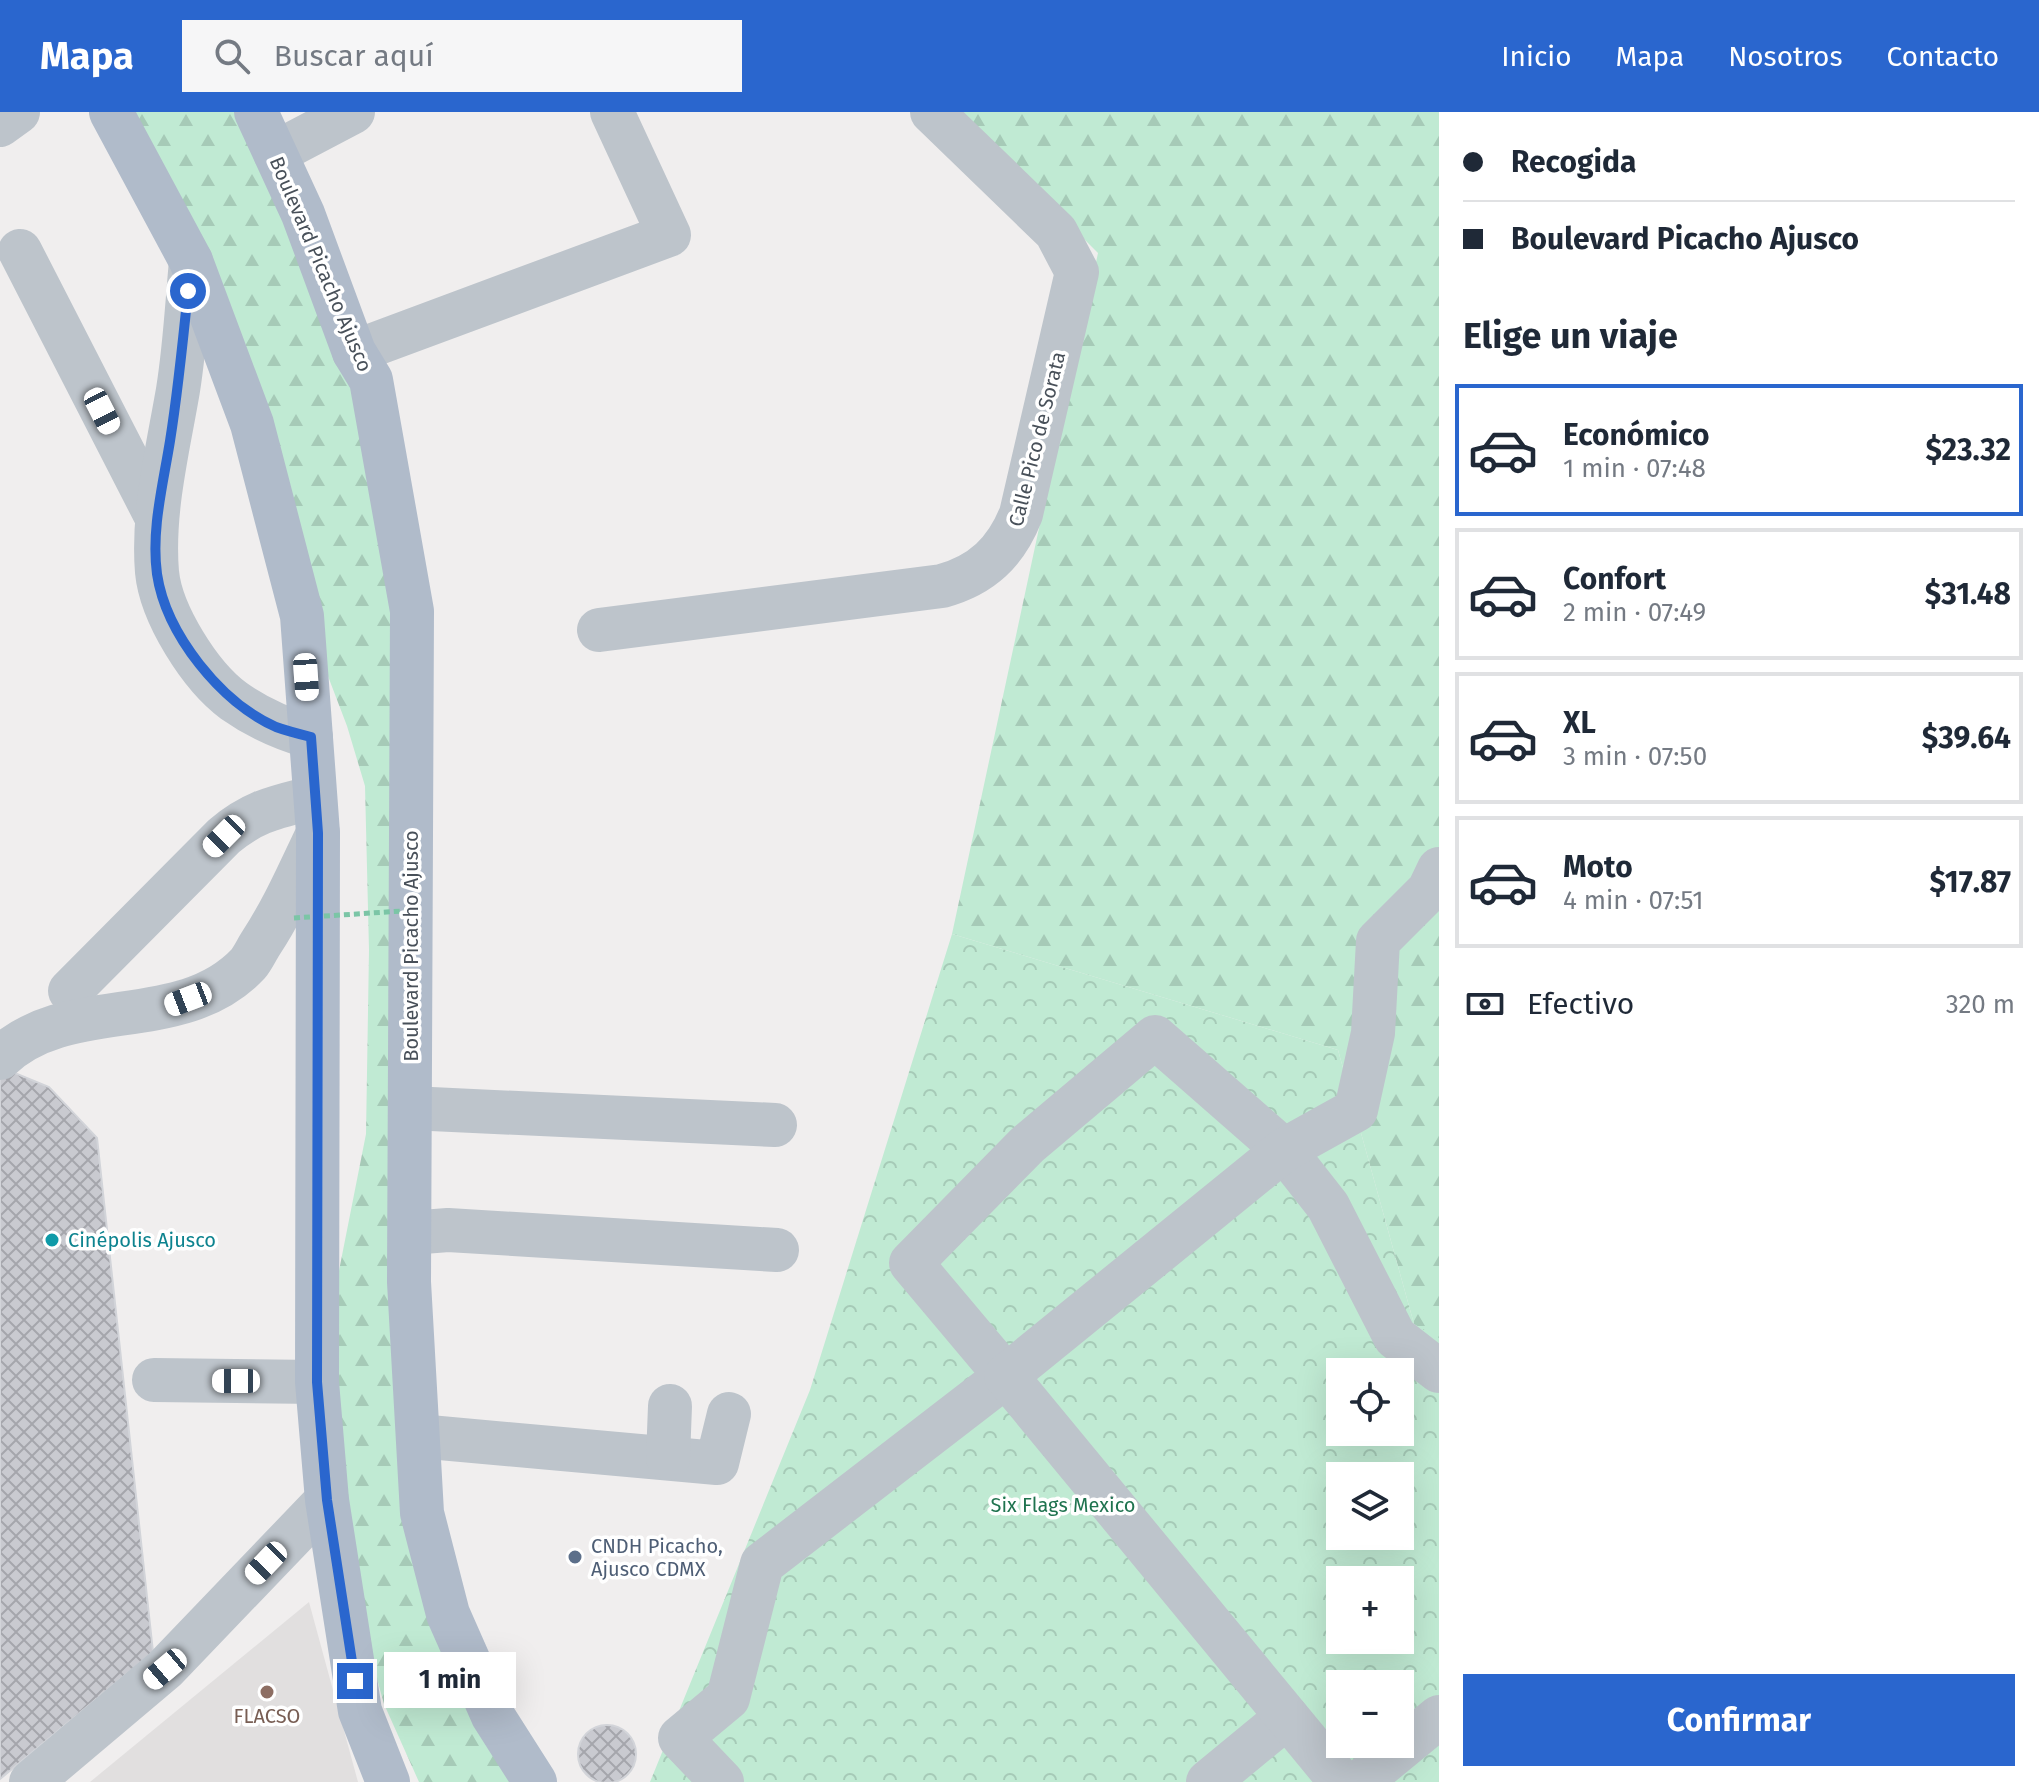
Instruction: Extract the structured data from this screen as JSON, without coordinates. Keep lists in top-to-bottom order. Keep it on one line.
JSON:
{"streets":{"main road":["Boulevard Picacho Ajusco"],"street":["Calle Pico de Sorata"]},"parks":["Six Flags Mexico"],"places":["Cinépolis Ajusco","CNDH Picacho, Ajusco CDMX","FLACSO"],"page":{"header":"Mapa","search":"Buscar aquí","nav":["Inicio","Mapa","Nosotros","Contacto"],"banner":["Recogida","Boulevard Picacho Ajusco"],"heading":"Elige un viaje","list":[{"name":"Económico","note":"1 min · 07:48","value":"$23.32"},{"name":"Confort","note":"2 min · 07:49","value":"$31.48"},{"name":"XL","note":"3 min · 07:50","value":"$39.64"},{"name":"Moto","note":"4 min · 07:51","value":"$17.87"}],"pay":["Efectivo","320 m"],"map_buttons":["+","−"],"bubble":"1 min","buttons":"Confirmar"}}
